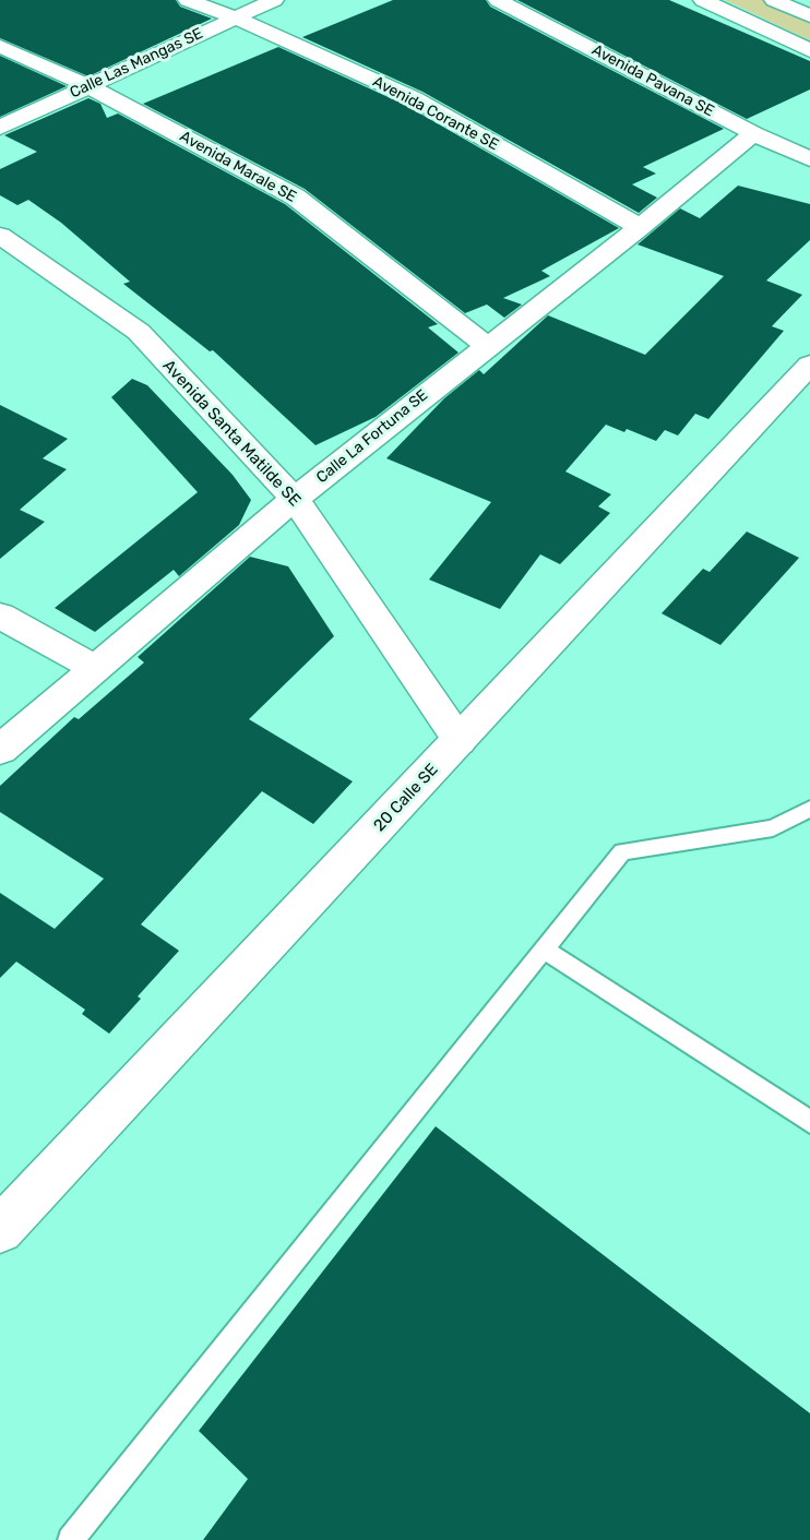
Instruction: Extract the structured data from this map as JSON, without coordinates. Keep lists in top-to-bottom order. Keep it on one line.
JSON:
{"streets":{"street":["Calle Las Mangas SE","Avenida Pavana SE","Avenida Corante SE","Avenida Marale SE","Avenida Santa Matilde SE","Calle La Fortuna SE","20 Calle SE"]},"crossings":[["Calle Las Mangas SE","Avenida Corante SE"],["Calle Las Mangas SE","Avenida Marale SE"],["Avenida Pavana SE","Calle La Fortuna SE"],["Avenida Corante SE","Calle La Fortuna SE"],["Avenida Marale SE","Calle La Fortuna SE"],["Avenida Santa Matilde SE","Calle La Fortuna SE"],["Avenida Santa Matilde SE","20 Calle SE"]]}
